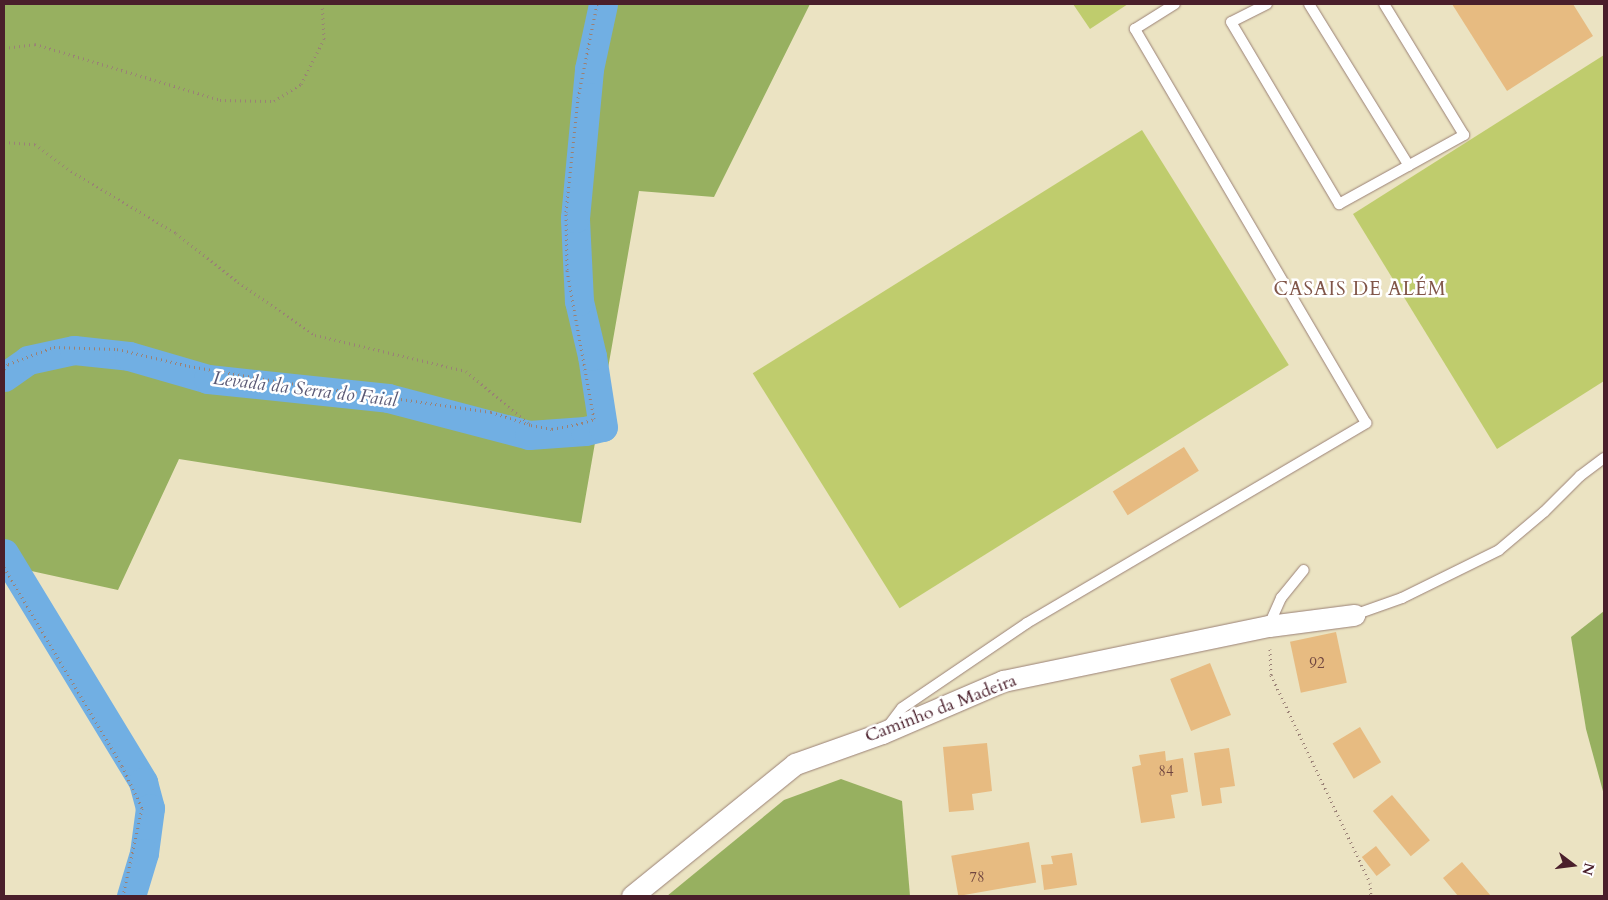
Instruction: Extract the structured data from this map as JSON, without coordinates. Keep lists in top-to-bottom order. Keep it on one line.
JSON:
{"streets":{"street":["Caminho da Madeira"]},"districts":["CASAIS DE ALÉM"],"water":["Levada da Serra do Faial"],"house_numbers":["92","84","78"],"north":"right"}
